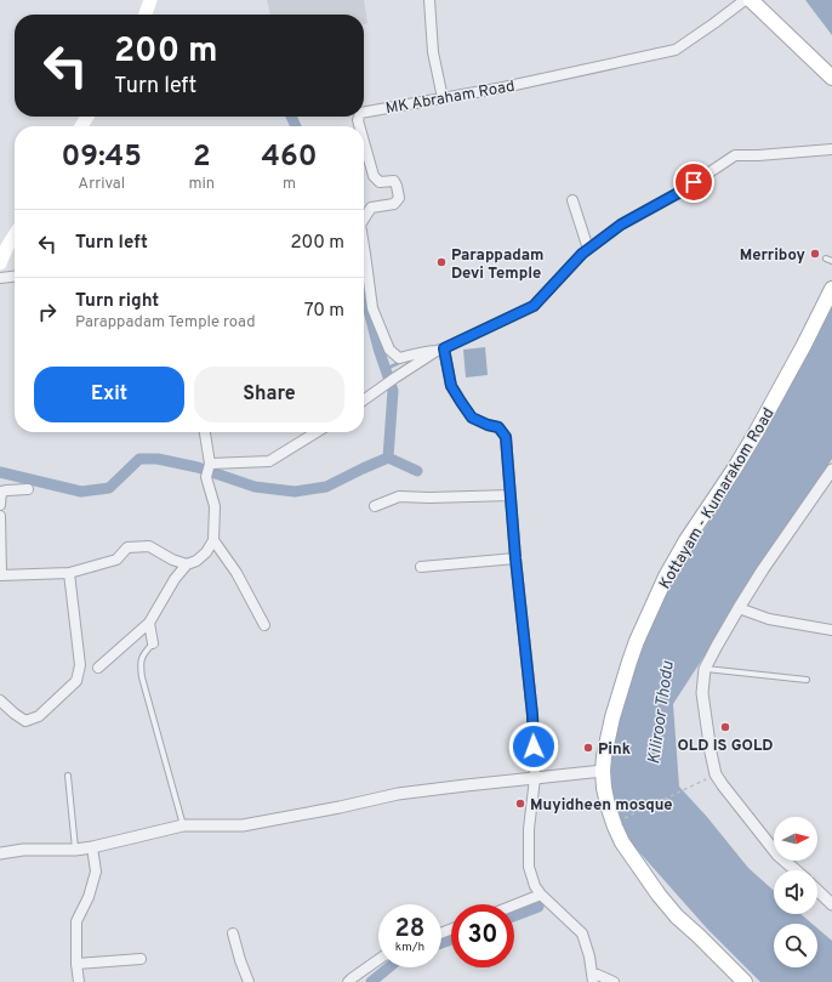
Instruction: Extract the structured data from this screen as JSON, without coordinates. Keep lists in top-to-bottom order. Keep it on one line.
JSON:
{"streets":{"main road":["Kottayam - Kumarakom Road"],"street":["MK Abraham Road"]},"water":["Kiliroor Thodu"],"places":["Merriboy","Parappadam Devi Temple","OLD IS GOLD","Pink","Muyidheen mosque"],"north":"right","page":{"turn":["200 m","Turn left"],"eta":["09:45","Arrival","2","min","460","m"],"list":[{"name":"Turn left","value":"200 m"},{"name":"Turn right","note":"Parappadam Temple road","value":"70 m"}],"buttons":["Exit","Share"],"speed":"28 km/h","limit":"30"}}
